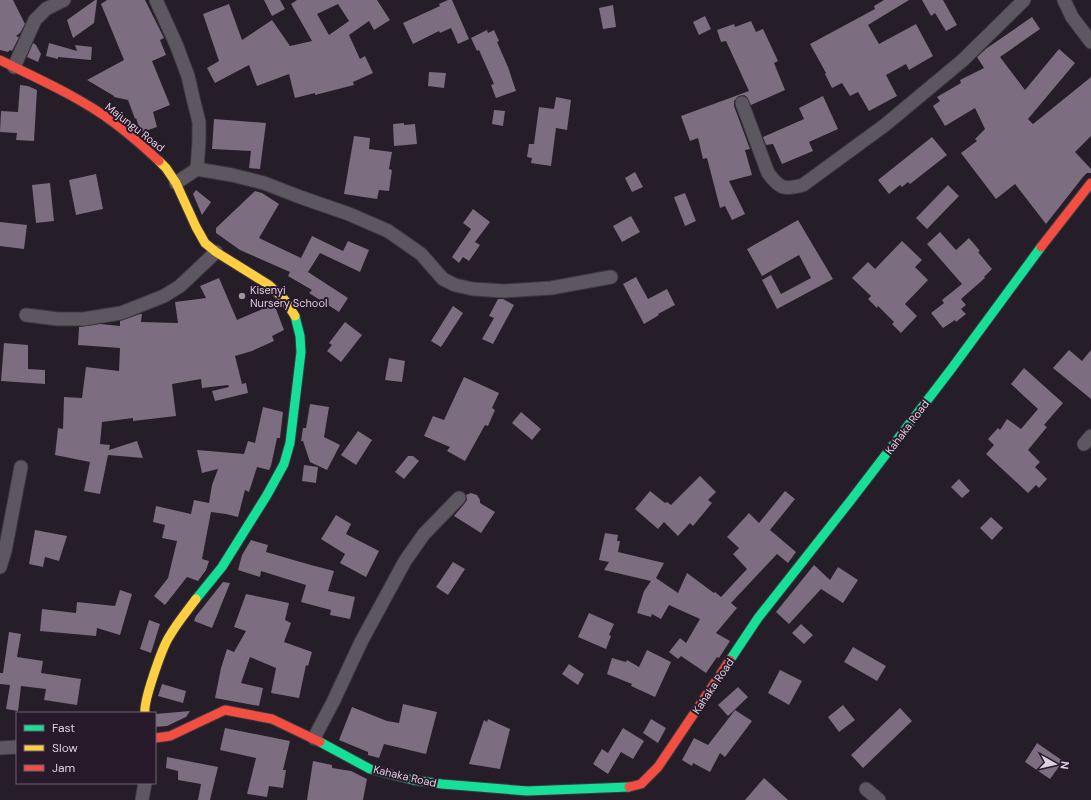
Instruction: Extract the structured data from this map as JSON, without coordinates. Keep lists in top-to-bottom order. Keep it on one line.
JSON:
{"streets":{"street":["Majungu Road","Kahaka Road"]},"places":["Kisenyi Nursery School"],"legend":["Fast","Slow","Jam"],"north":"right"}
